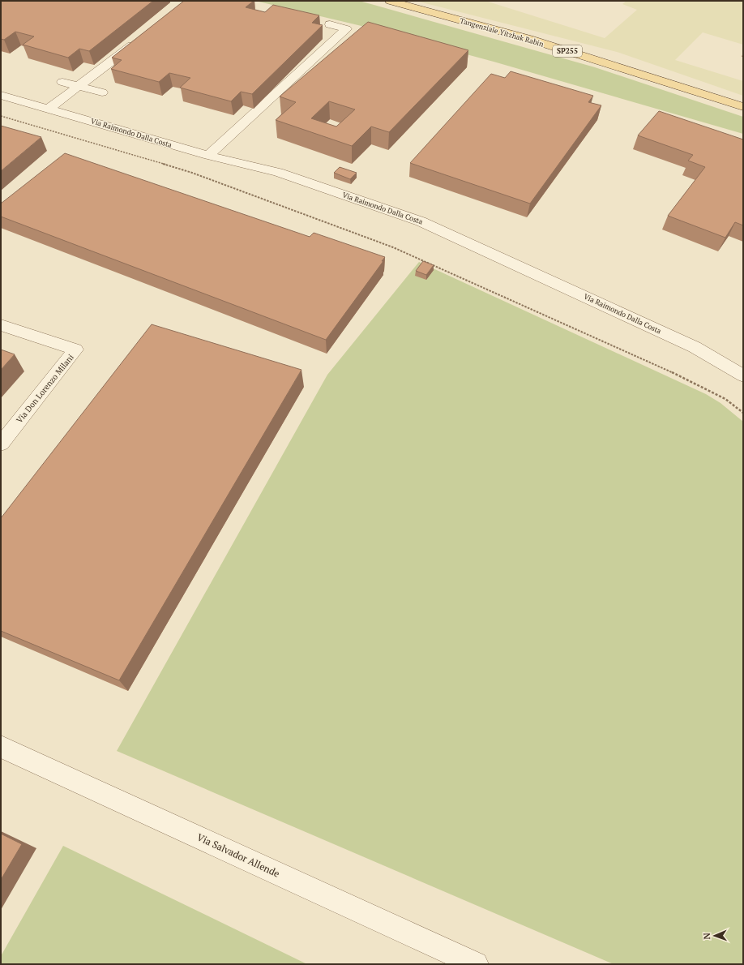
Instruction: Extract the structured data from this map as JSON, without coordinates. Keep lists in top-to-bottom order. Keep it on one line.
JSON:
{"streets":{"main road":["Tangenziale Yitzhak Rabin","SP255"],"street":["Via Raimondo Dalla Costa","Via Don Lorenzo Milani","Via Salvador Allende"]},"north":"left"}
